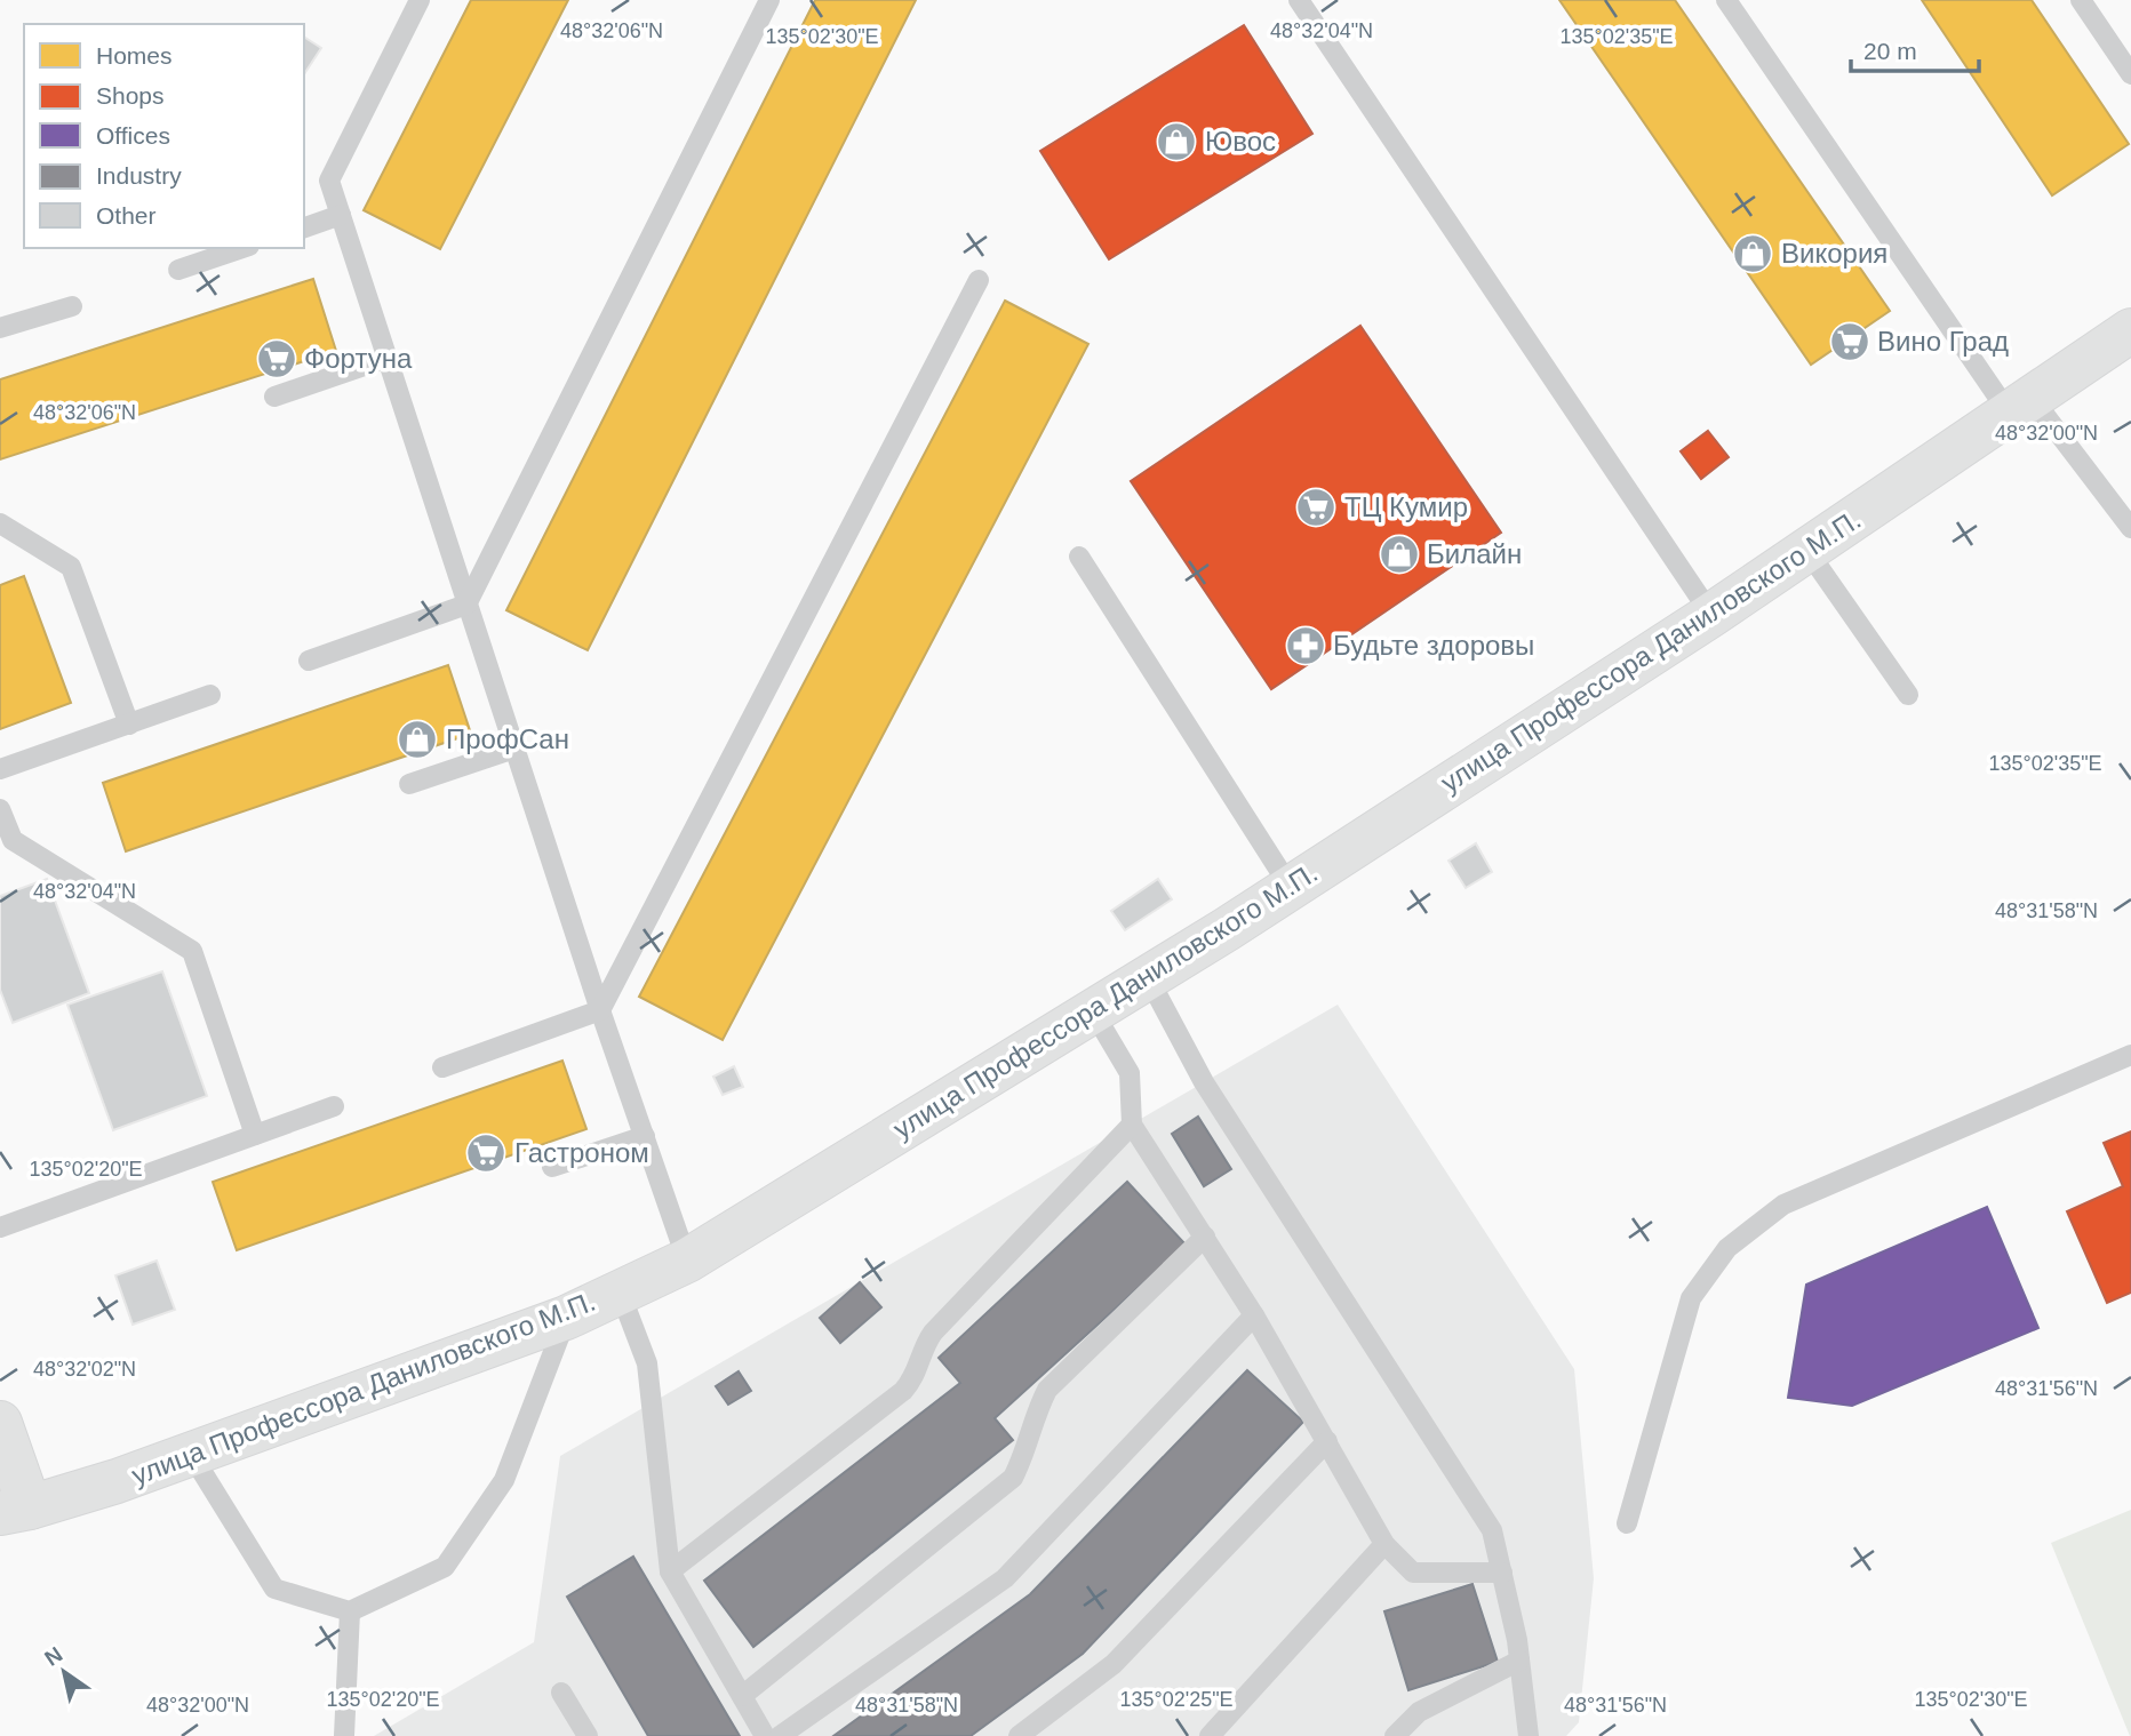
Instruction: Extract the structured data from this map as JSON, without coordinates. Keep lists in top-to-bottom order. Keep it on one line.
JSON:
{"streets":{"main road":["улица Профессора Даниловского М.П."]},"places":{"shop":["Ювос","Викория","Билайн","ПрофСан"],"supermarket":["Вино Град","Фортуна","ТЦ Кумир","Гастроном"],"pharmacy":["Будьте здоровы"]},"legend":["Homes","Shops","Offices","Industry","Other"],"scale_bar":"20 m","north":"top left","coordinates":["48°32'06\"N","48°32'04\"N","135°02'30\"E","135°02'35\"E","48°32'00\"N","48°31'58\"N","135°02'20\"E","48°32'02\"N","48°31'56\"N","135°02'25\"E"]}
